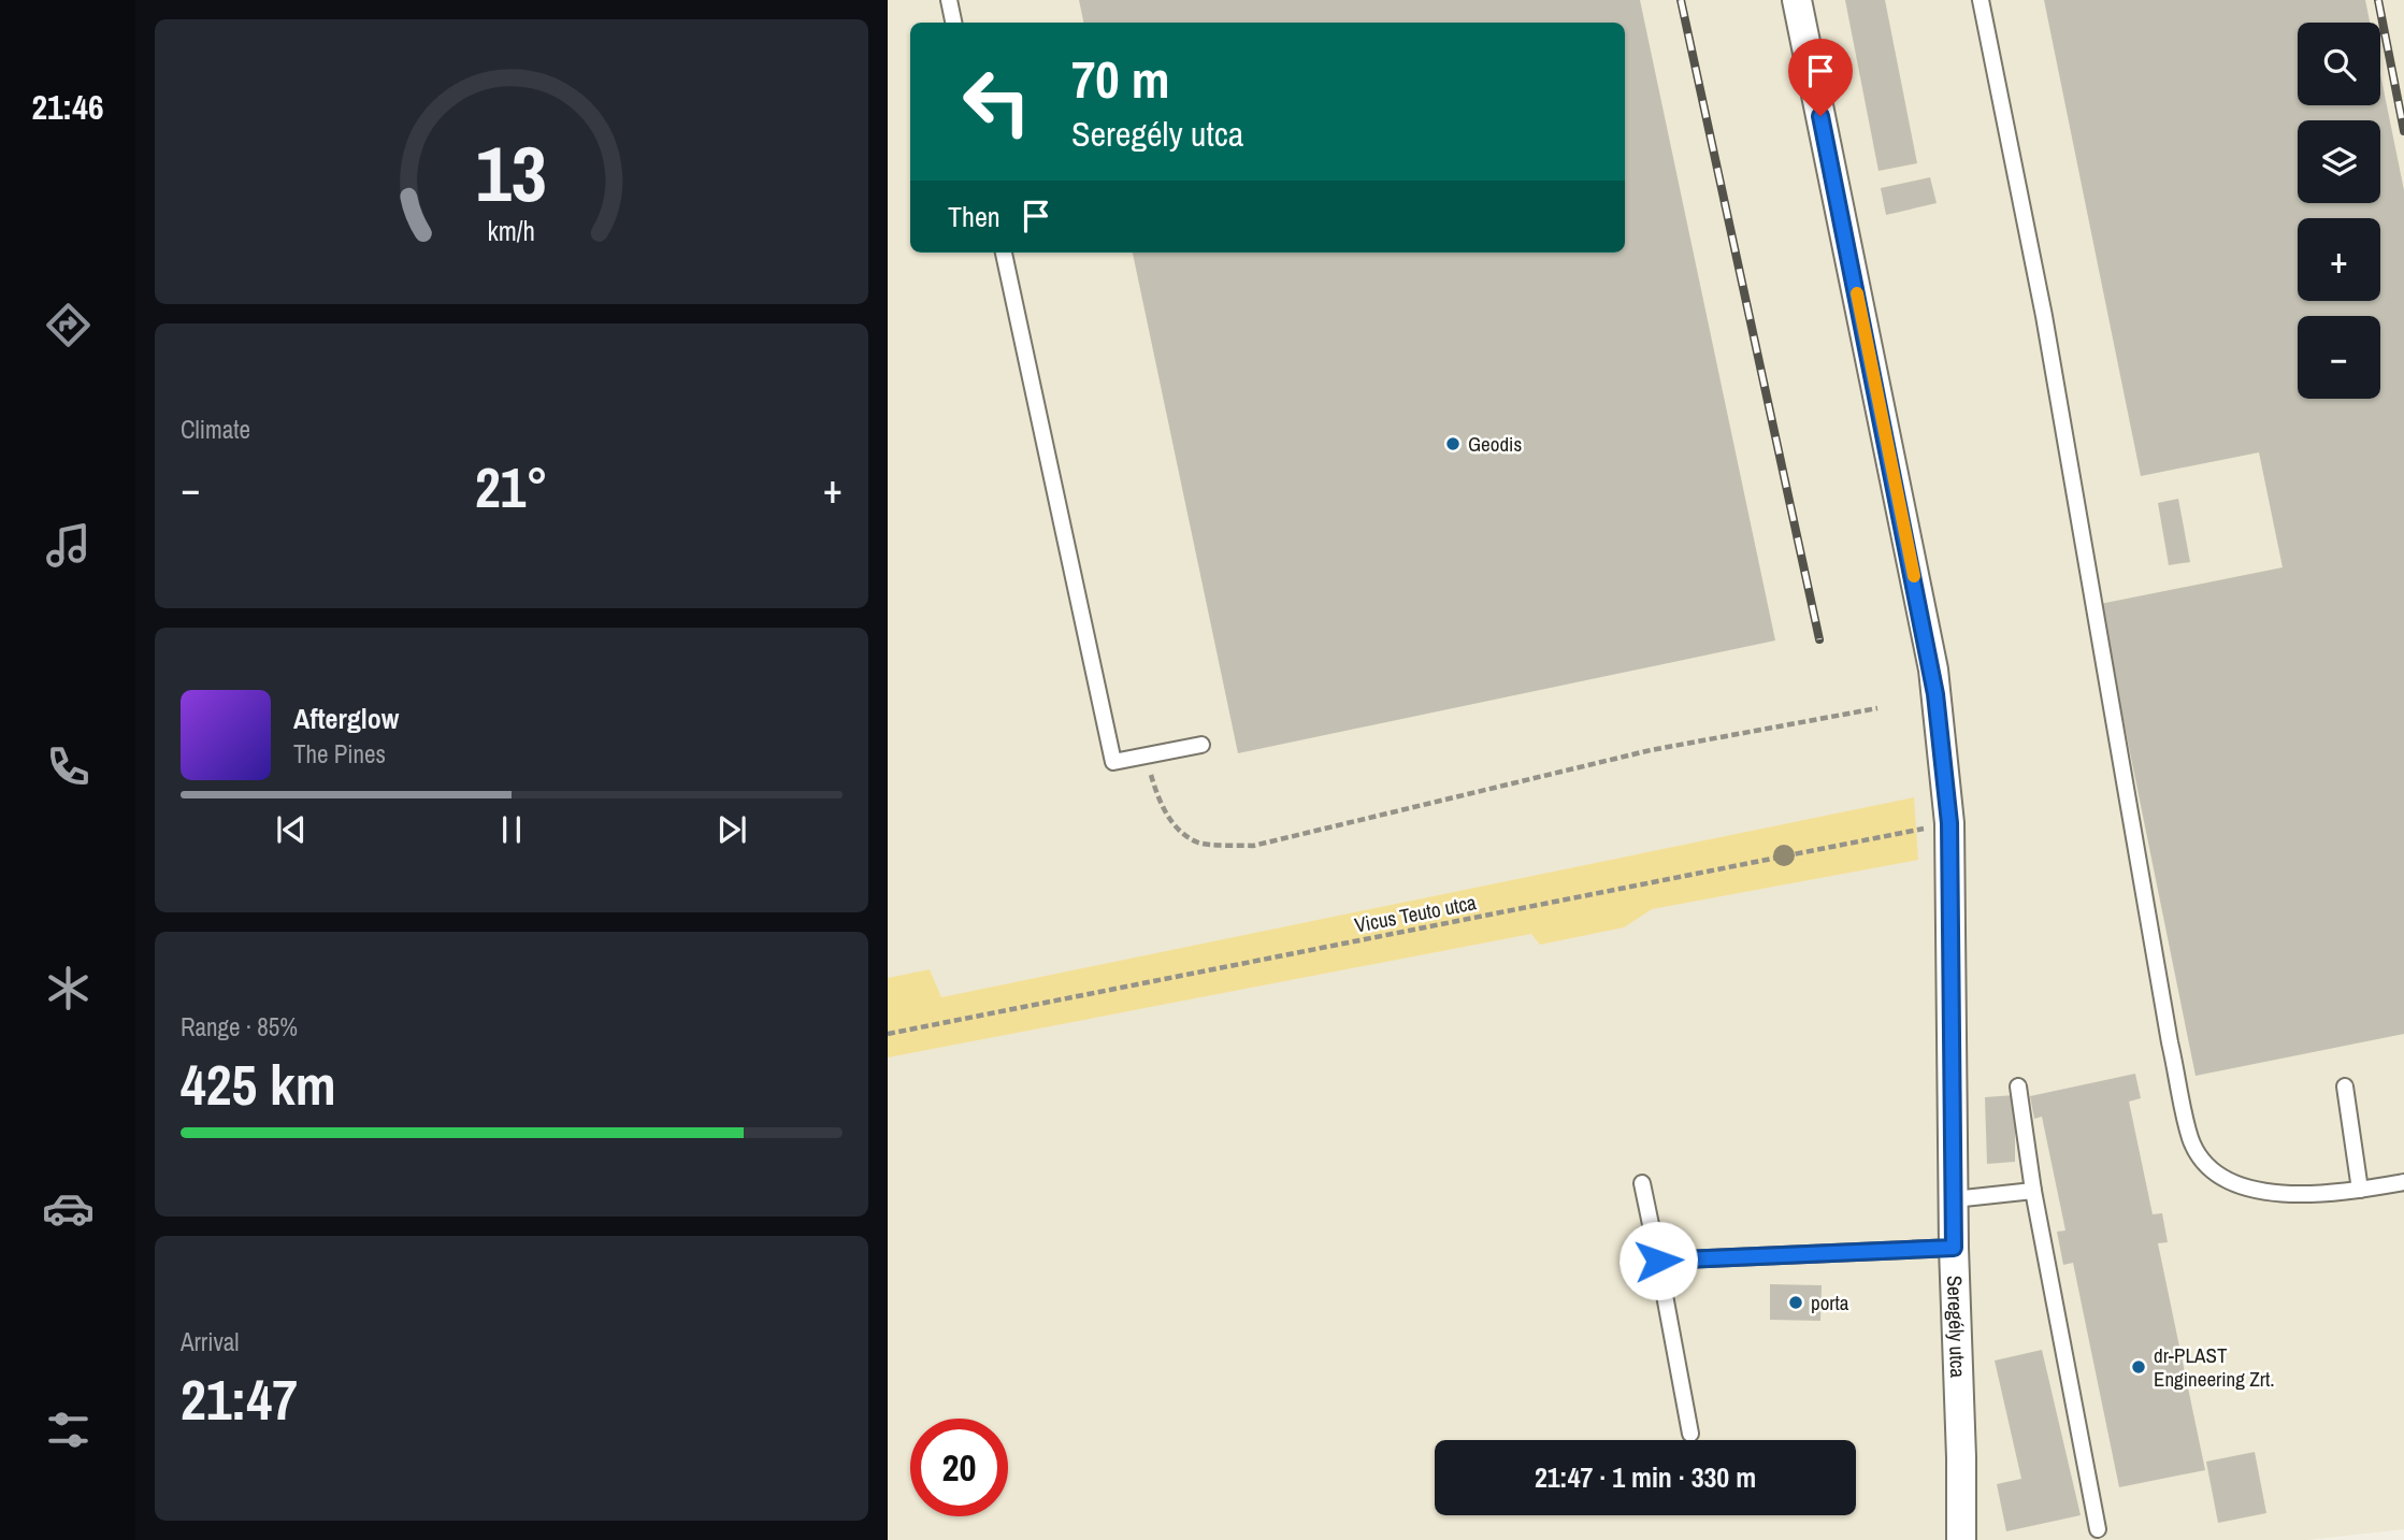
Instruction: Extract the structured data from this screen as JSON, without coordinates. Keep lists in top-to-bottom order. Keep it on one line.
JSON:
{"streets":{"street":["Seregély utca"],"path":["Vicus Teuto utca"]},"crossings":[["Vicus Teuto utca","Seregély utca"]],"places":["Geodis","porta","dr-PLAST Engineering Zrt."],"page":{"tabs":"21:46","map_buttons":["+","−"],"turn":["70 m","Seregély utca"],"then":"Then","tile":["Climate",["Range · 85%","425 km"],["Arrival","21:47"]],"heat":["−","21°","+"],"song":["Afterglow","The Pines"],"limit":"20","trip":"21:47 · 1 min · 330 m","gauge":["13","km/h"]}}
